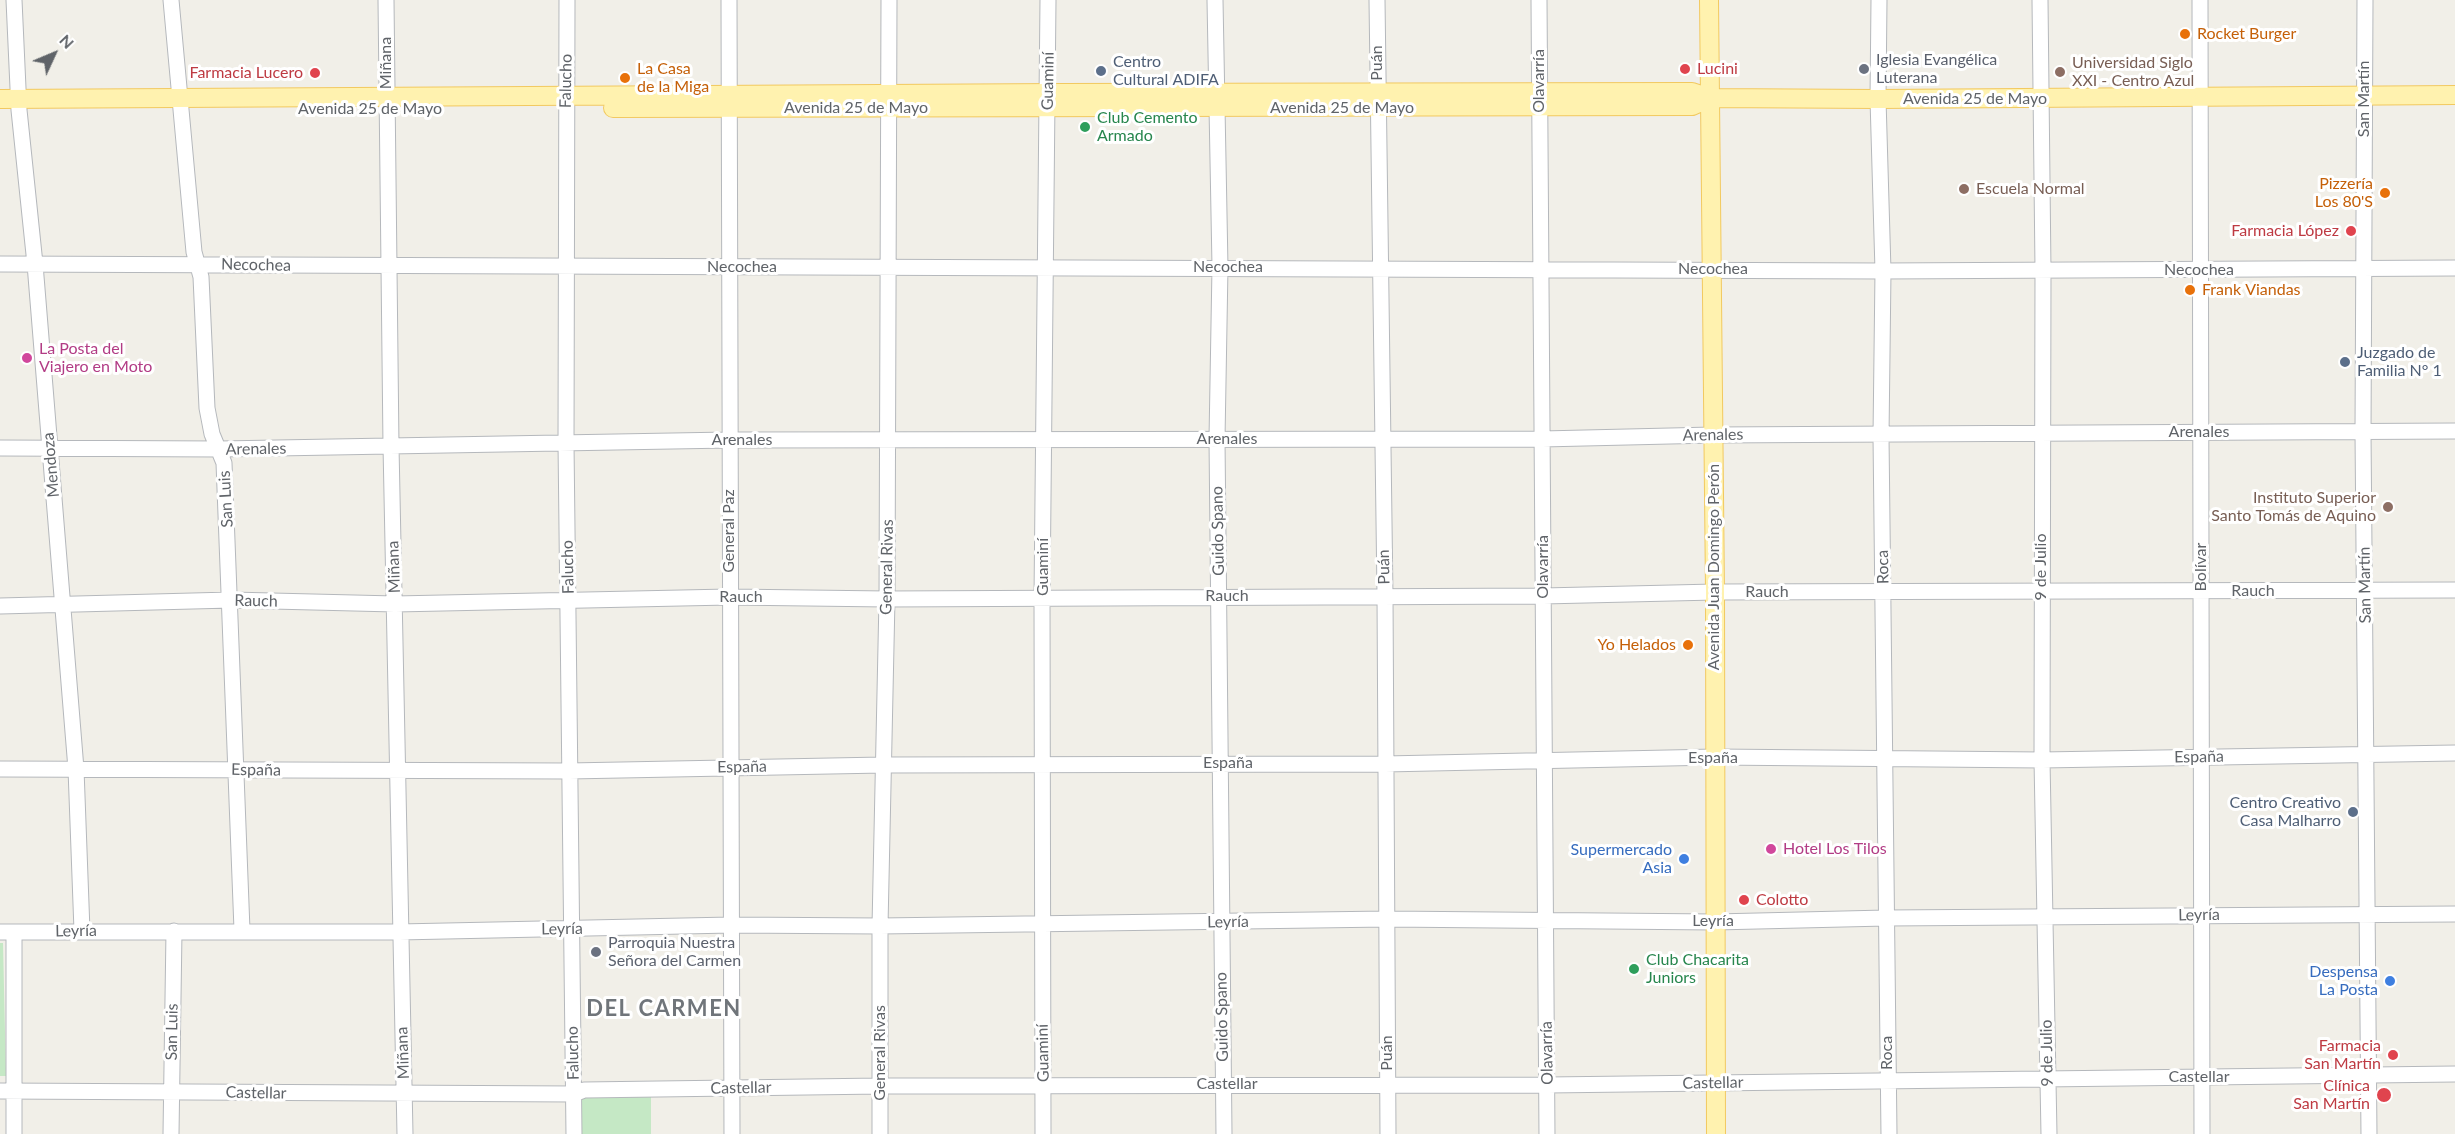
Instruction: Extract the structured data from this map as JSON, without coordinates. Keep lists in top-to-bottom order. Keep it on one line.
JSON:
{"streets":{"main road":["Avenida 25 de Mayo","Avenida Juan Domingo Perón"],"street":["Miñana","Puán","Falucho","Guaminí","Olavarría","San Martín","Necochea","Arenales","Mendoza","San Luis","General Paz","Guido Spano","General Rivas","Roca","9 de Julio","Bolívar","Rauch","España","Leyría","Castellar"]},"crossings":[["Miñana","Avenida 25 de Mayo"],["Miñana","Necochea"],["Miñana","Arenales"],["Miñana","Rauch"],["Miñana","España"],["Miñana","Leyría"],["Miñana","Castellar"],["Puán","Avenida 25 de Mayo"],["Puán","Necochea"],["Puán","Arenales"],["Puán","Rauch"],["Puán","España"],["Puán","Leyría"],["Puán","Castellar"],["Falucho","Avenida 25 de Mayo"],["Falucho","Necochea"],["Falucho","Arenales"],["Falucho","Rauch"],["Falucho","España"],["Falucho","Leyría"],["Falucho","Castellar"],["Guaminí","Avenida 25 de Mayo"],["Guaminí","Necochea"],["Guaminí","Arenales"],["Guaminí","Rauch"],["Guaminí","España"],["Guaminí","Leyría"],["Guaminí","Castellar"],["Olavarría","Avenida 25 de Mayo"],["Olavarría","Necochea"],["Olavarría","Arenales"],["Olavarría","Rauch"],["Olavarría","España"],["Olavarría","Leyría"],["Olavarría","Castellar"],["Avenida 25 de Mayo","San Martín"],["Avenida 25 de Mayo","Mendoza"],["Avenida 25 de Mayo","San Luis"],["Avenida 25 de Mayo","General Paz"],["Avenida 25 de Mayo","Guido Spano"],["Avenida 25 de Mayo","General Rivas"],["Avenida 25 de Mayo","Avenida Juan Domingo Perón"],["Avenida 25 de Mayo","Roca"],["Avenida 25 de Mayo","9 de Julio"],["Avenida 25 de Mayo","Bolívar"],["San Martín","Necochea"],["San Martín","Arenales"],["San Martín","Rauch"],["San Martín","España"],["San Martín","Leyría"],["San Martín","Castellar"],["Necochea","Mendoza"],["Necochea","San Luis"],["Necochea","General Paz"],["Necochea","Guido Spano"],["Necochea","General Rivas"],["Necochea","Avenida Juan Domingo Perón"],["Necochea","Roca"],["Necochea","9 de Julio"],["Necochea","Bolívar"],["Arenales","Mendoza"],["Arenales","San Luis"],["Arenales","General Paz"],["Arenales","Guido Spano"],["Arenales","General Rivas"],["Arenales","Avenida Juan Domingo Perón"],["Arenales","Roca"],["Arenales","9 de Julio"],["Arenales","Bolívar"],["Mendoza","Rauch"],["Mendoza","España"],["Mendoza","Leyría"],["San Luis","Rauch"],["San Luis","España"],["San Luis","Leyría"],["San Luis","Castellar"],["General Paz","Rauch"],["General Paz","España"],["General Paz","Leyría"],["General Paz","Castellar"],["Guido Spano","Rauch"],["Guido Spano","España"],["Guido Spano","Leyría"],["Guido Spano","Castellar"],["General Rivas","Rauch"],["General Rivas","España"],["General Rivas","Leyría"],["General Rivas","Castellar"],["Avenida Juan Domingo Perón","Rauch"],["Avenida Juan Domingo Perón","España"],["Avenida Juan Domingo Perón","Leyría"],["Avenida Juan Domingo Perón","Castellar"],["Roca","Rauch"],["Roca","España"],["Roca","Leyría"],["Roca","Castellar"],["9 de Julio","Rauch"],["9 de Julio","España"],["9 de Julio","Leyría"],["9 de Julio","Castellar"],["Bolívar","Rauch"],["Bolívar","España"],["Bolívar","Leyría"],["Bolívar","Castellar"]],"districts":["DEL CARMEN"],"places":["Rocket Burger","Lucini","Iglesia Evangélica Luterana","Centro Cultural ADIFA","Universidad Siglo XXI - Centro Azul","Farmacia Lucero","La Casa de la Miga","Club Cemento Armado","Escuela Normal","Pizzería Los 80'S","Farmacia López","Frank Viandas","La Posta del Viajero en Moto","Juzgado de Familia N° 1","Instituto Superior Santo Tomás de Aquino","Yo Helados","Centro Creativo Casa Malharro","Hotel Los Tilos","Supermercado Asia","Colotto","Parroquia Nuestra Señora del Carmen","Club Chacarita Juniors","Despensa La Posta","Farmacia San Martín","Clínica San Martín"],"north":"top right"}
